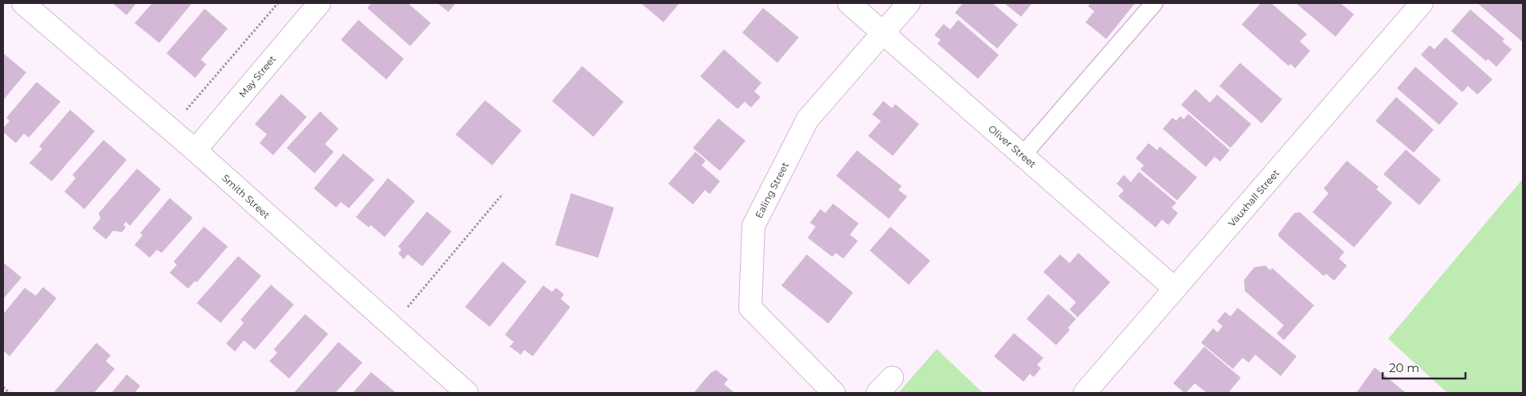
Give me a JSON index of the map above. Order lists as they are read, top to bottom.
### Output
{
  "streets": {
    "street": [
      "May Street",
      "Oliver Street",
      "Ealing Street",
      "Smith Street",
      "Vauxhall Street"
    ]
  },
  "crossings": [
    ["May Street", "Smith Street"],
    ["Oliver Street", "Ealing Street"],
    ["Oliver Street", "Vauxhall Street"]
  ],
  "scale_bar": "20 m"
}
